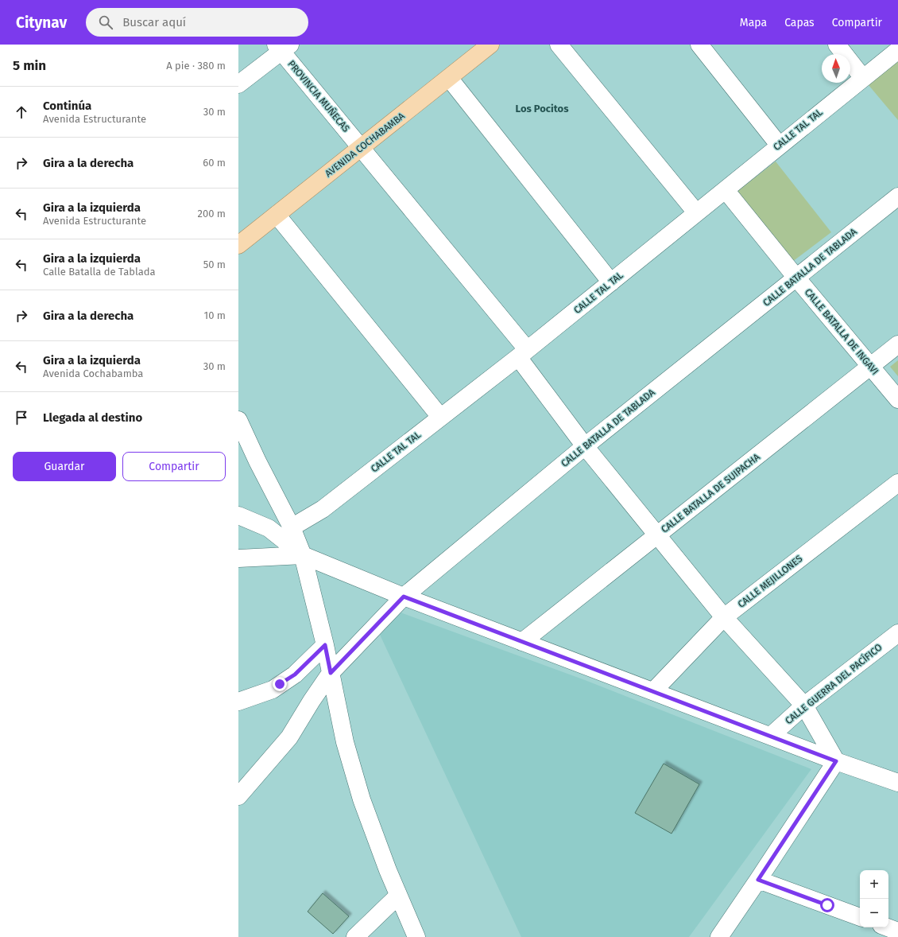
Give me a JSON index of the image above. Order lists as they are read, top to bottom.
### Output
{
  "streets": {
    "main road": ["AVENIDA COCHABAMBA"],
    "street": [
      "PROVINCIA MUÑECAS",
      "CALLE TAL TAL",
      "CALLE BATALLA DE TABLADA",
      "CALLE BATALLA DE INGAVI",
      "CALLE BATALLA DE SUIPACHA",
      "CALLE MEJILLONES",
      "CALLE GUERRA DEL PACÍFICO"
    ]
  },
  "crossings": [
    ["PROVINCIA MUÑECAS", "CALLE TAL TAL"],
    ["PROVINCIA MUÑECAS", "AVENIDA COCHABAMBA"],
    ["PROVINCIA MUÑECAS", "CALLE BATALLA DE TABLADA"],
    ["PROVINCIA MUÑECAS", "CALLE BATALLA DE SUIPACHA"],
    ["PROVINCIA MUÑECAS", "CALLE MEJILLONES"],
    ["PROVINCIA MUÑECAS", "CALLE GUERRA DEL PACÍFICO"],
    ["CALLE TAL TAL", "CALLE BATALLA DE INGAVI"],
    ["CALLE BATALLA DE TABLADA", "CALLE BATALLA DE INGAVI"],
    ["CALLE BATALLA DE INGAVI", "CALLE BATALLA DE SUIPACHA"]
  ],
  "districts": ["Los Pocitos"],
  "north": "top",
  "page": {
    "header": "Citynav",
    "search": "Buscar aquí",
    "nav": ["Mapa", "Capas", "Compartir"],
    "heading": ["5 min", "A pie · 380 m"],
    "list": [
      ["Continúa", "Avenida Estructurante", "30 m"],
      ["Gira a la derecha", "60 m"],
      ["Gira a la izquierda", "Avenida Estructurante", "200 m"],
      ["Gira a la izquierda", "Calle Batalla de Tablada", "50 m"],
      ["Gira a la derecha", "10 m"],
      ["Gira a la izquierda", "Avenida Cochabamba", "30 m"],
      "Llegada al destino"
    ],
    "buttons": ["Guardar", "Compartir"],
    "map_buttons": ["+", "−"]
  }
}
